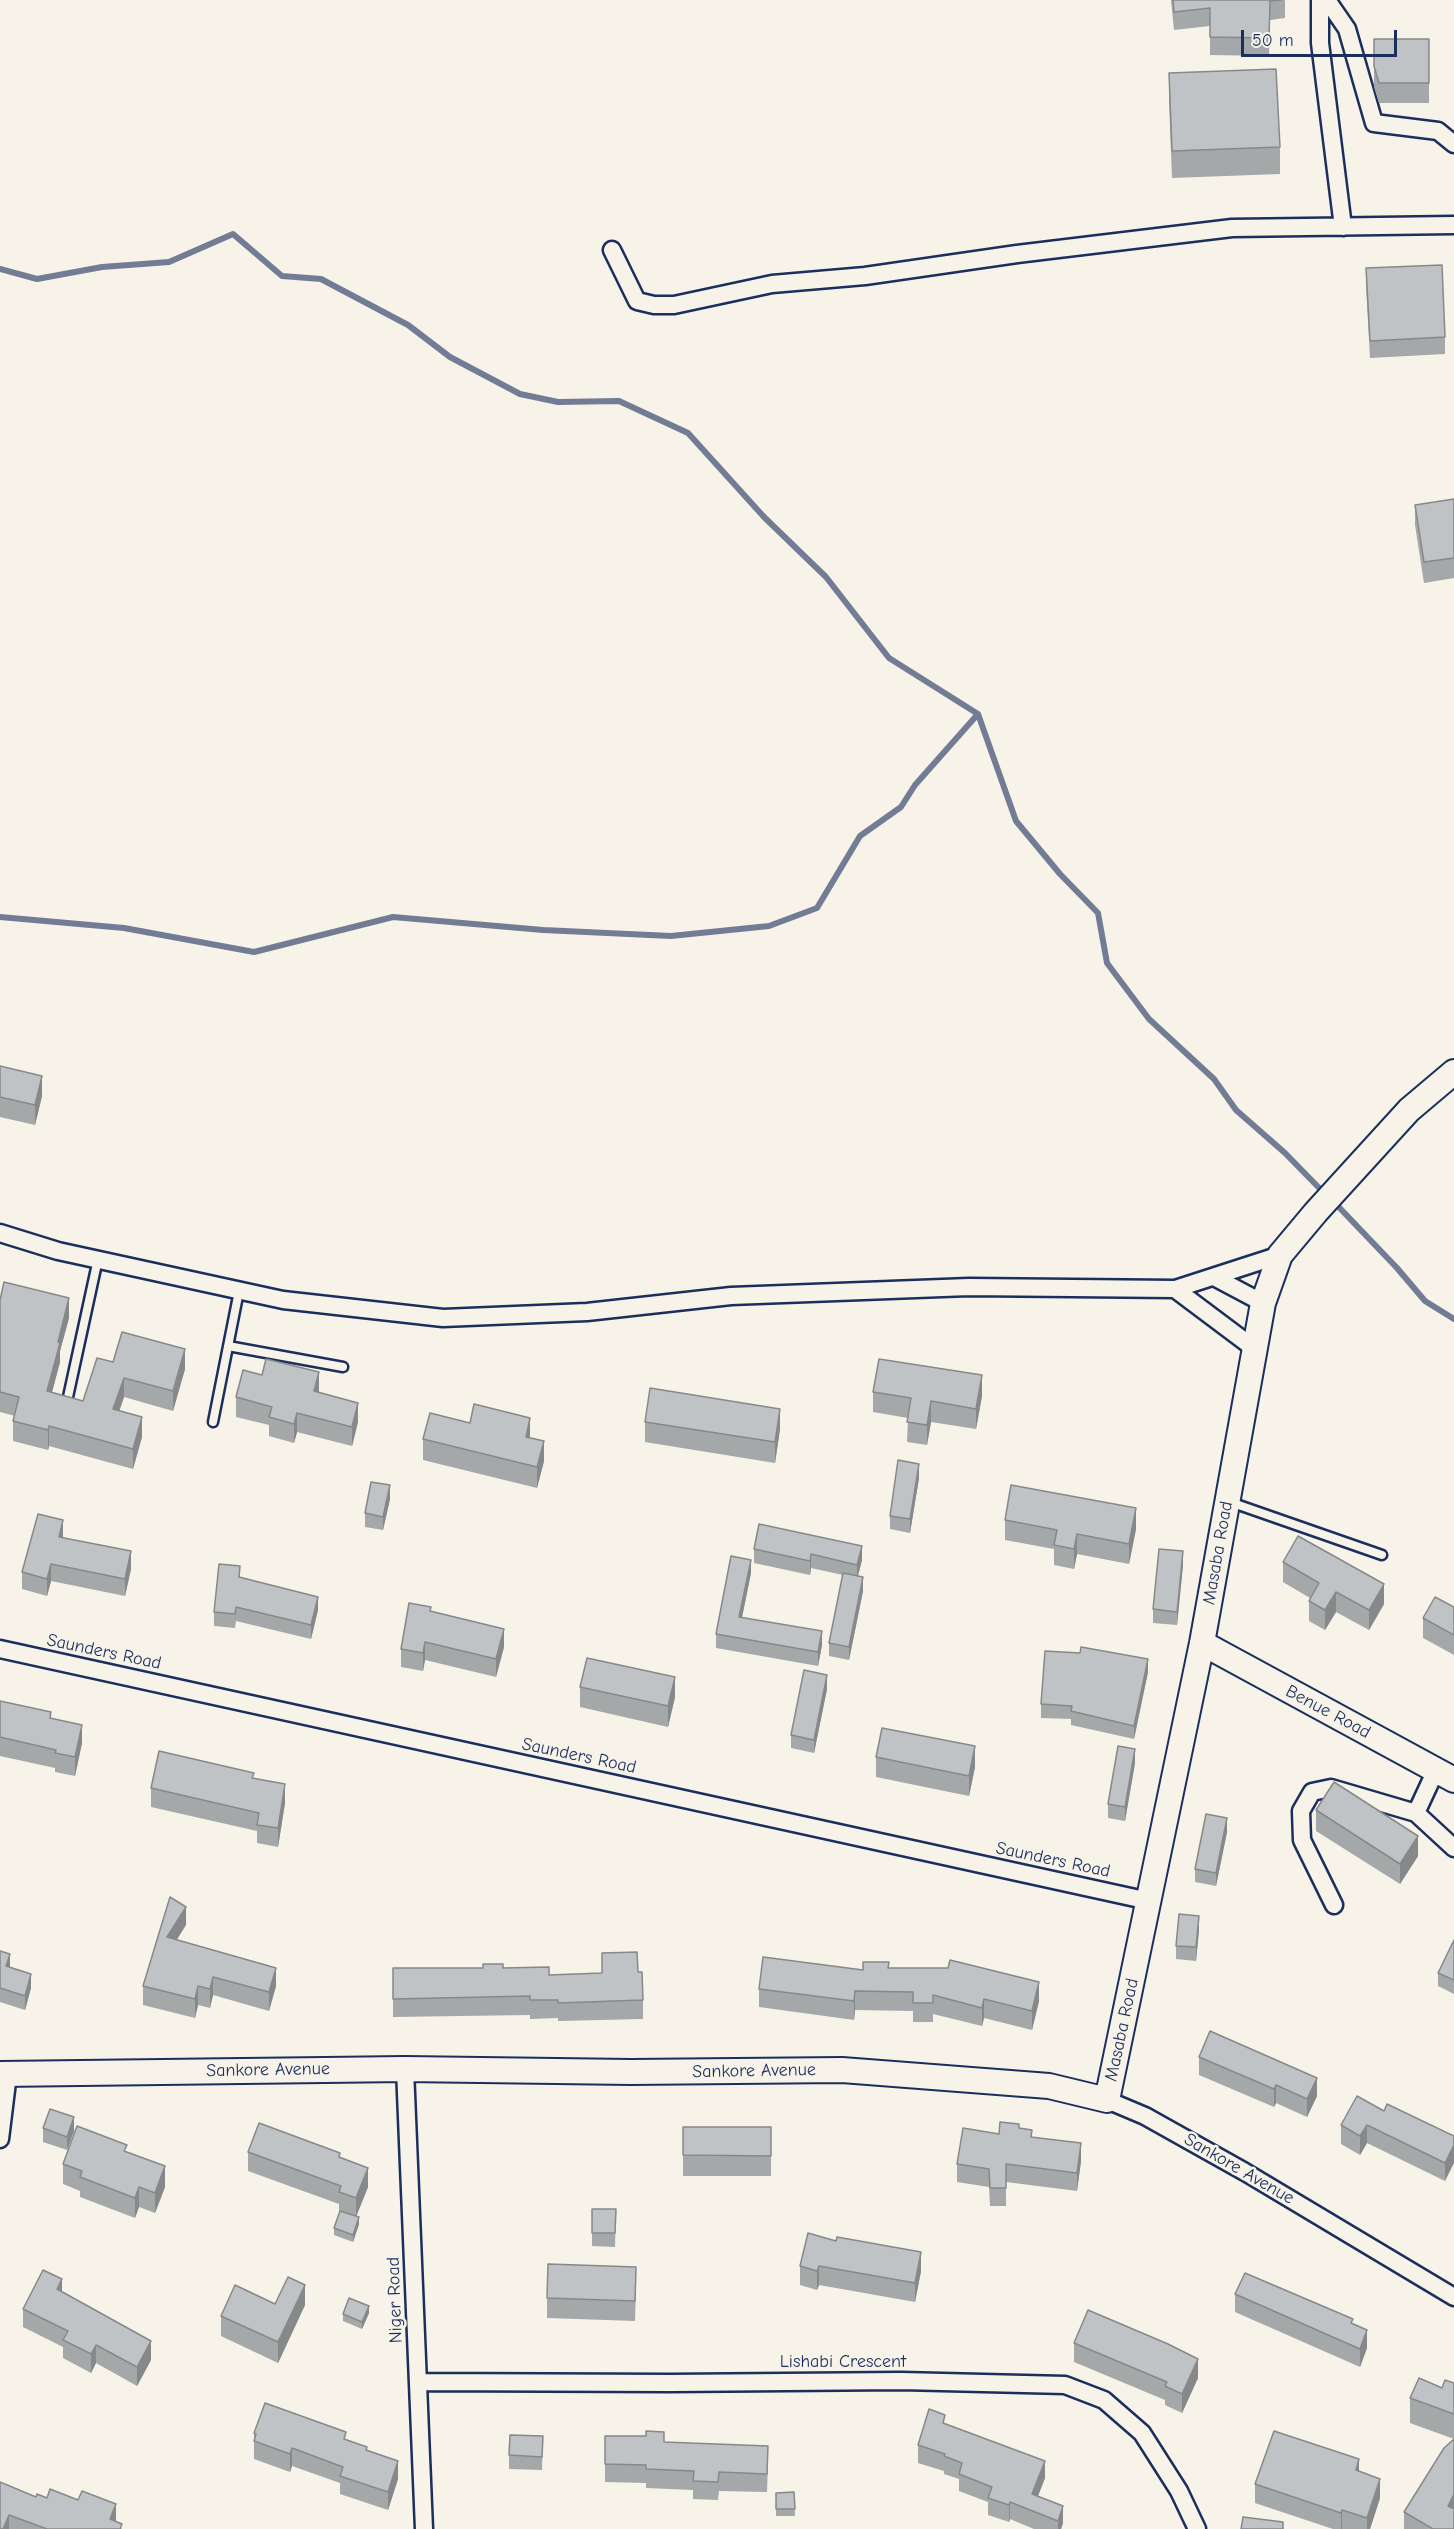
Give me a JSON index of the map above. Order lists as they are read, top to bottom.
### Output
{
  "streets": {
    "street": [
      "Masaba Road",
      "Saunders Road",
      "Benue Road",
      "Sankore Avenue",
      "Niger Road",
      "Lishabi Crescent"
    ]
  },
  "crossings": [
    ["Masaba Road", "Saunders Road"],
    ["Masaba Road", "Benue Road"],
    ["Masaba Road", "Sankore Avenue"],
    ["Sankore Avenue", "Niger Road"],
    ["Niger Road", "Lishabi Crescent"]
  ],
  "scale_bar": "50 m"
}
